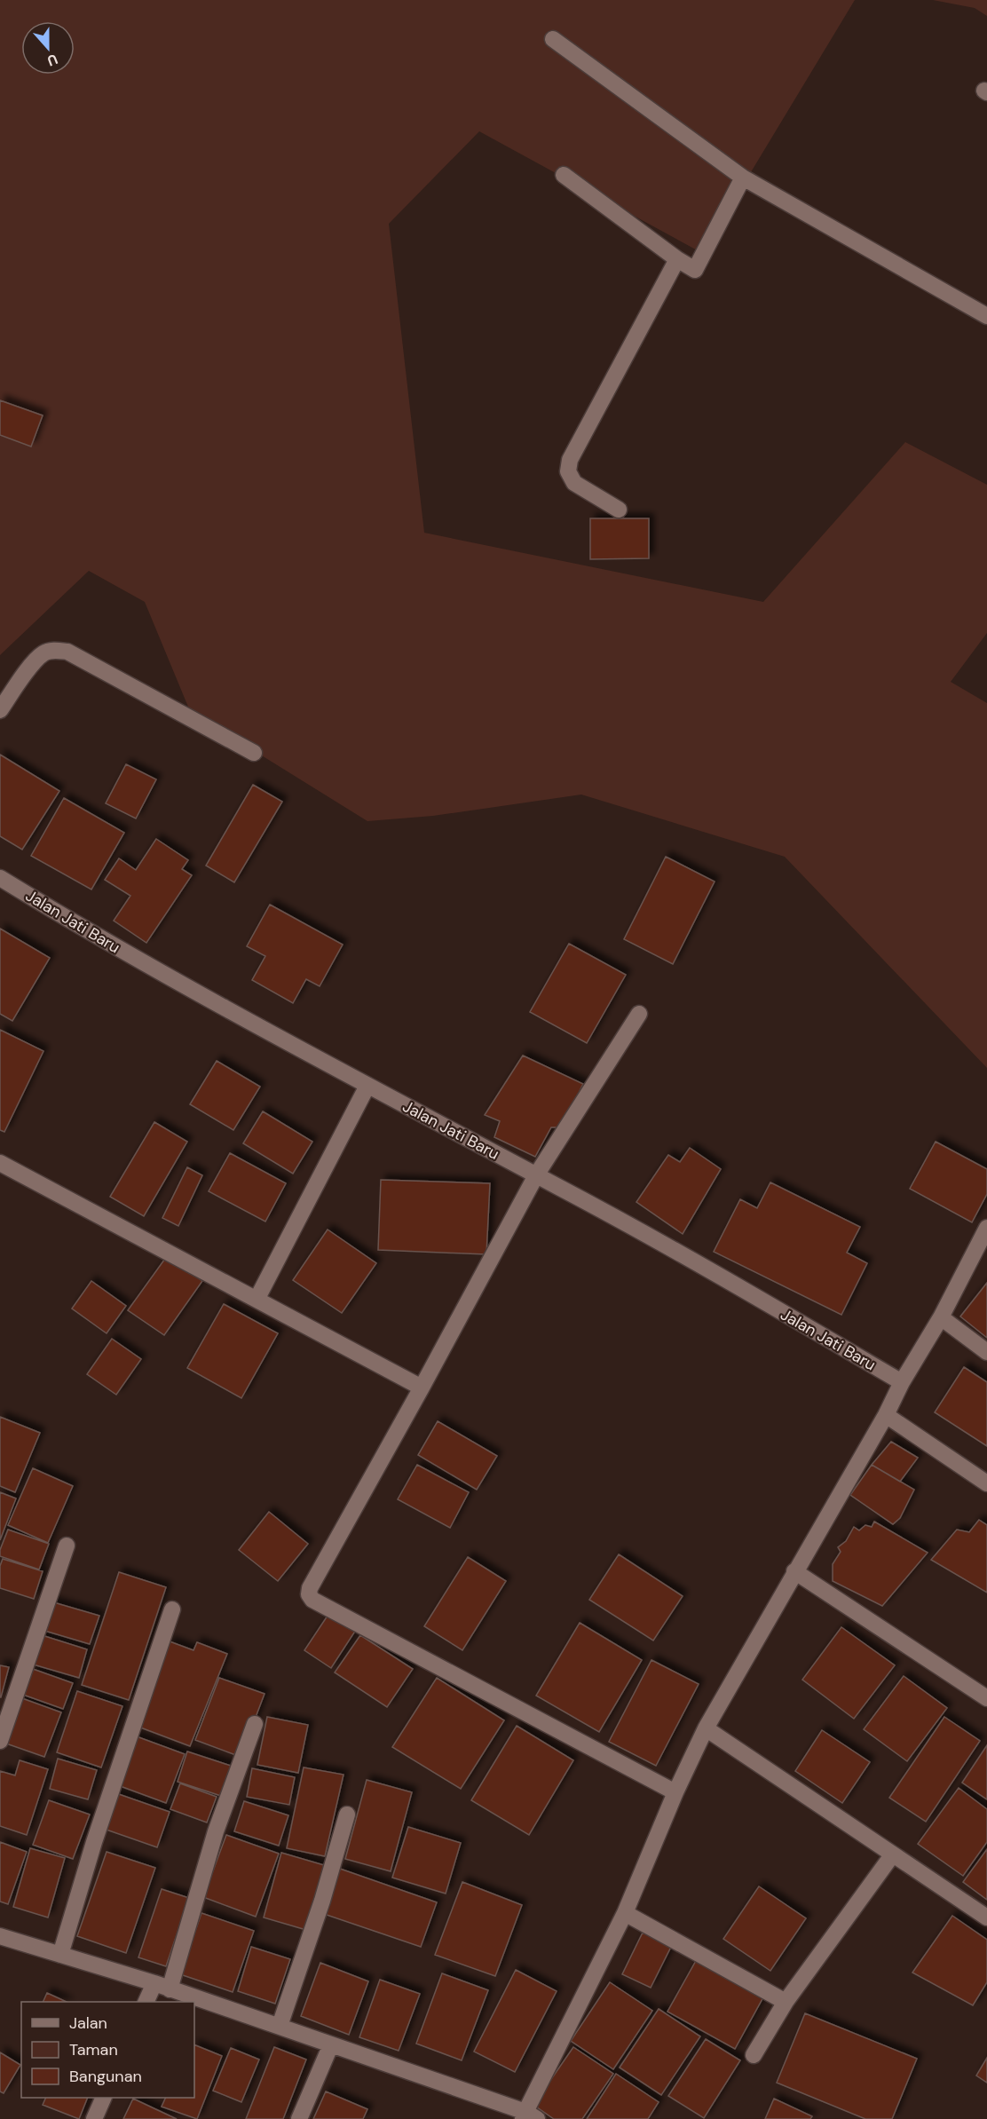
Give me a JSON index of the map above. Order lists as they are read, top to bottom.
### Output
{
  "streets": {
    "street": ["Jalan Jati Baru"]
  },
  "legend": ["Jalan", "Taman", "Bangunan"],
  "north": "bottom"
}
